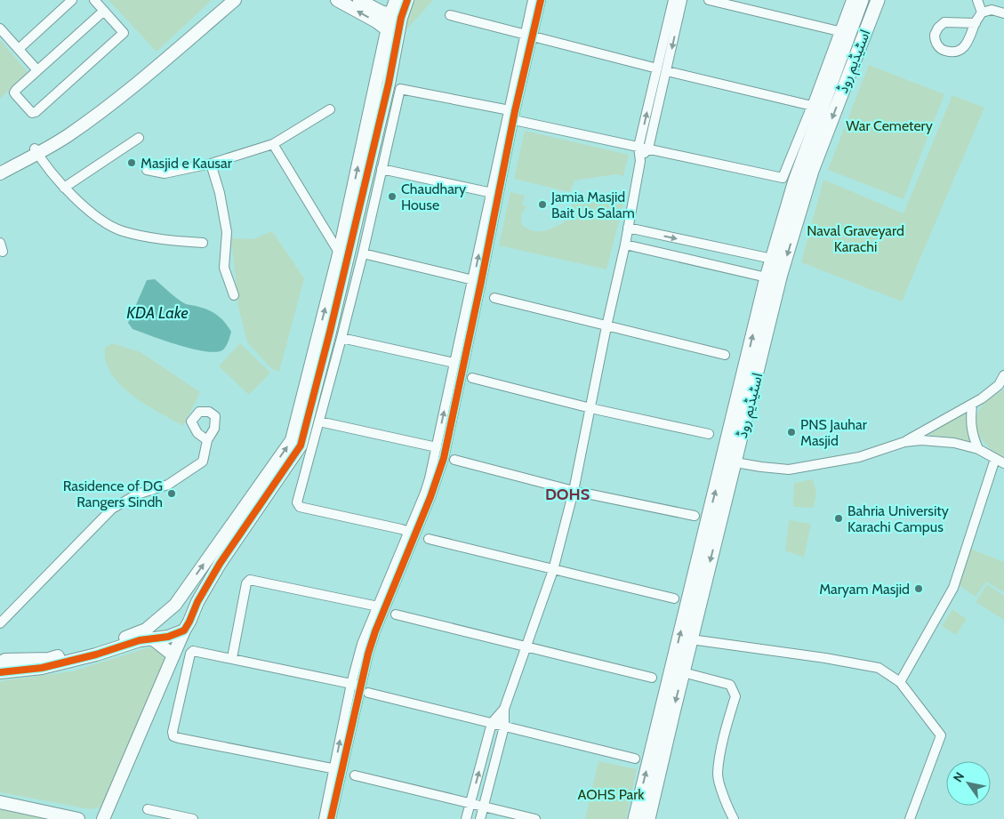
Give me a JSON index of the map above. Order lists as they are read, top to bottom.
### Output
{
  "streets": {
    "main road": ["اسٹیڈیم روڈ"]
  },
  "districts": ["DOHS"],
  "water": ["KDA Lake"],
  "parks": ["War Cemetery", "Naval Graveyard Karachi", "AOHS Park"],
  "places": [
    "Masjid e Kausar",
    "Chaudhary House",
    "Jamia Masjid Bait Us Salam",
    "PNS Jauhar Masjid",
    "Rasidence of DG Rangers Sindh",
    "Bahria University Karachi Campus",
    "Maryam Masjid"
  ],
  "north": "top left"
}
